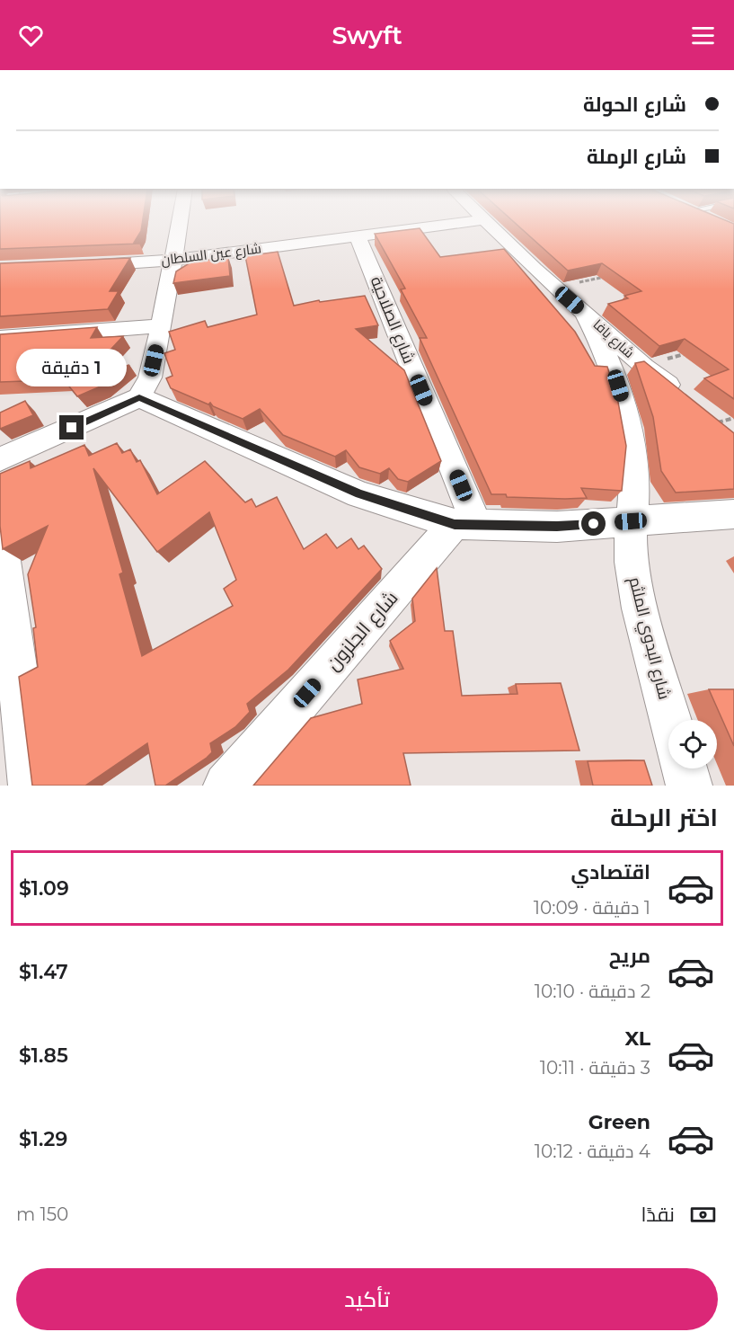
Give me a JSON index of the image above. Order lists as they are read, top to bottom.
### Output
{
  "streets": {
    "street": [
      "شارع عين السلطان",
      "شارع الصلاحية",
      "شارع يافا",
      "شارع الجلزون",
      "شارع البدوي الملثم"
    ]
  },
  "crossings": [
    ["شارع عين السلطان", "شارع الصلاحية"],
    ["شارع الصلاحية", "شارع الجلزون"],
    ["شارع يافا", "شارع البدوي الملثم"]
  ],
  "page": {
    "header": "Swyft",
    "banner": ["شارع الحولة", "شارع الرملة"],
    "bubble": "1 دقيقة",
    "heading": "اختر الرحلة",
    "list": [
      {
        "name": "اقتصادي",
        "note": "1 دقيقة · 10:09",
        "value": "$1.09"
      },
      {
        "name": "مريح",
        "note": "2 دقيقة · 10:10",
        "value": "$1.47"
      },
      {
        "name": "XL",
        "note": "3 دقيقة · 10:11",
        "value": "$1.85"
      },
      {
        "name": "Green",
        "note": "4 دقيقة · 10:12",
        "value": "$1.29"
      }
    ],
    "pay": ["نقدًا", "150 m"],
    "buttons": "تأكيد"
  }
}
